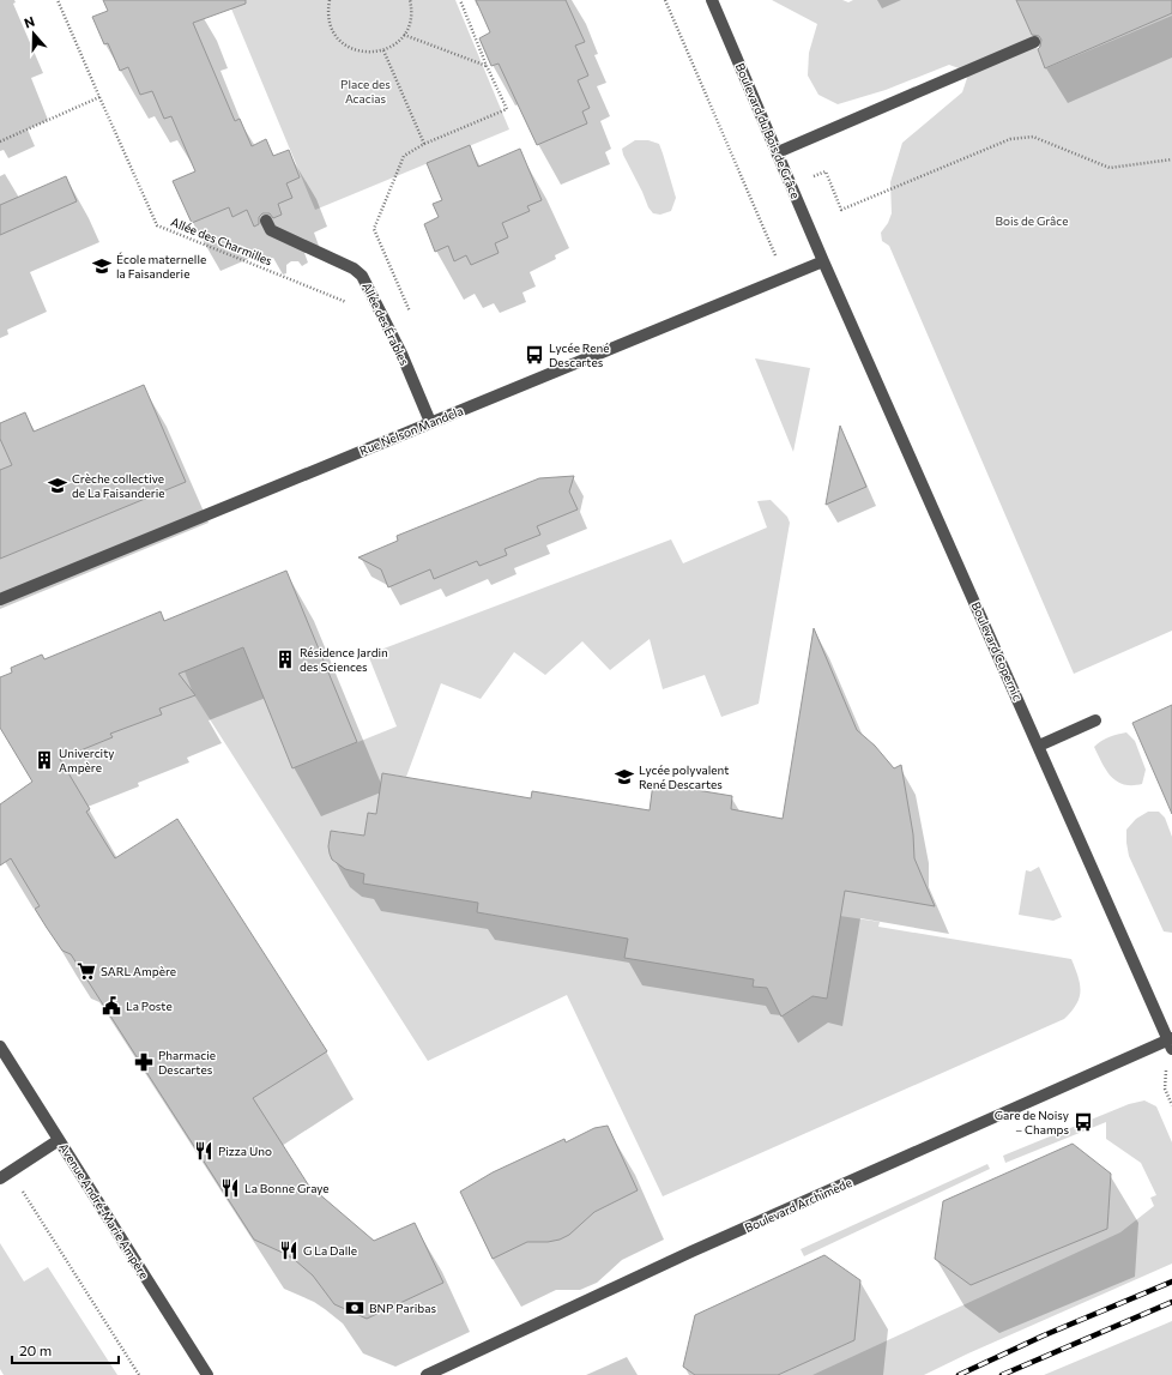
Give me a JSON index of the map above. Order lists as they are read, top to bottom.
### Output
{
  "streets": {
    "street": [
      "Boulevard du Bois de Grâce",
      "Allée des Érables",
      "Rue Nelson Mandela",
      "Boulevard Copernic",
      "Boulevard Archimède",
      "Avenue André-Marie Ampère"
    ],
    "path": ["Allée des Charmilles"]
  },
  "crossings": [
    ["Boulevard du Bois de Grâce", "Rue Nelson Mandela"],
    ["Boulevard du Bois de Grâce", "Boulevard Copernic"],
    ["Allée des Charmilles", "Allée des Érables"],
    ["Allée des Érables", "Rue Nelson Mandela"],
    ["Rue Nelson Mandela", "Boulevard Copernic"],
    ["Boulevard Copernic", "Boulevard Archimède"]
  ],
  "parks": ["Place des Acacias", "Bois de Grâce"],
  "places": {
    "school or university": ["École maternelle la Faisanderie", "Crèche collective de La Faisanderie", "Lycée polyvalent René Descartes"],
    "bus stop": ["Lycée René Descartes", "Gare de Noisy – Champs"],
    "building": ["Résidence Jardin des Sciences", "Univercity Ampère"],
    "supermarket": ["SARL Ampère"],
    "public building": ["La Poste"],
    "pharmacy": ["Pharmacie Descartes"],
    "restaurant": ["Pizza Uno", "La Bonne Graye", "G La Dalle"],
    "bank": ["BNP Paribas"]
  },
  "scale_bar": "20 m",
  "north": "top"
}
